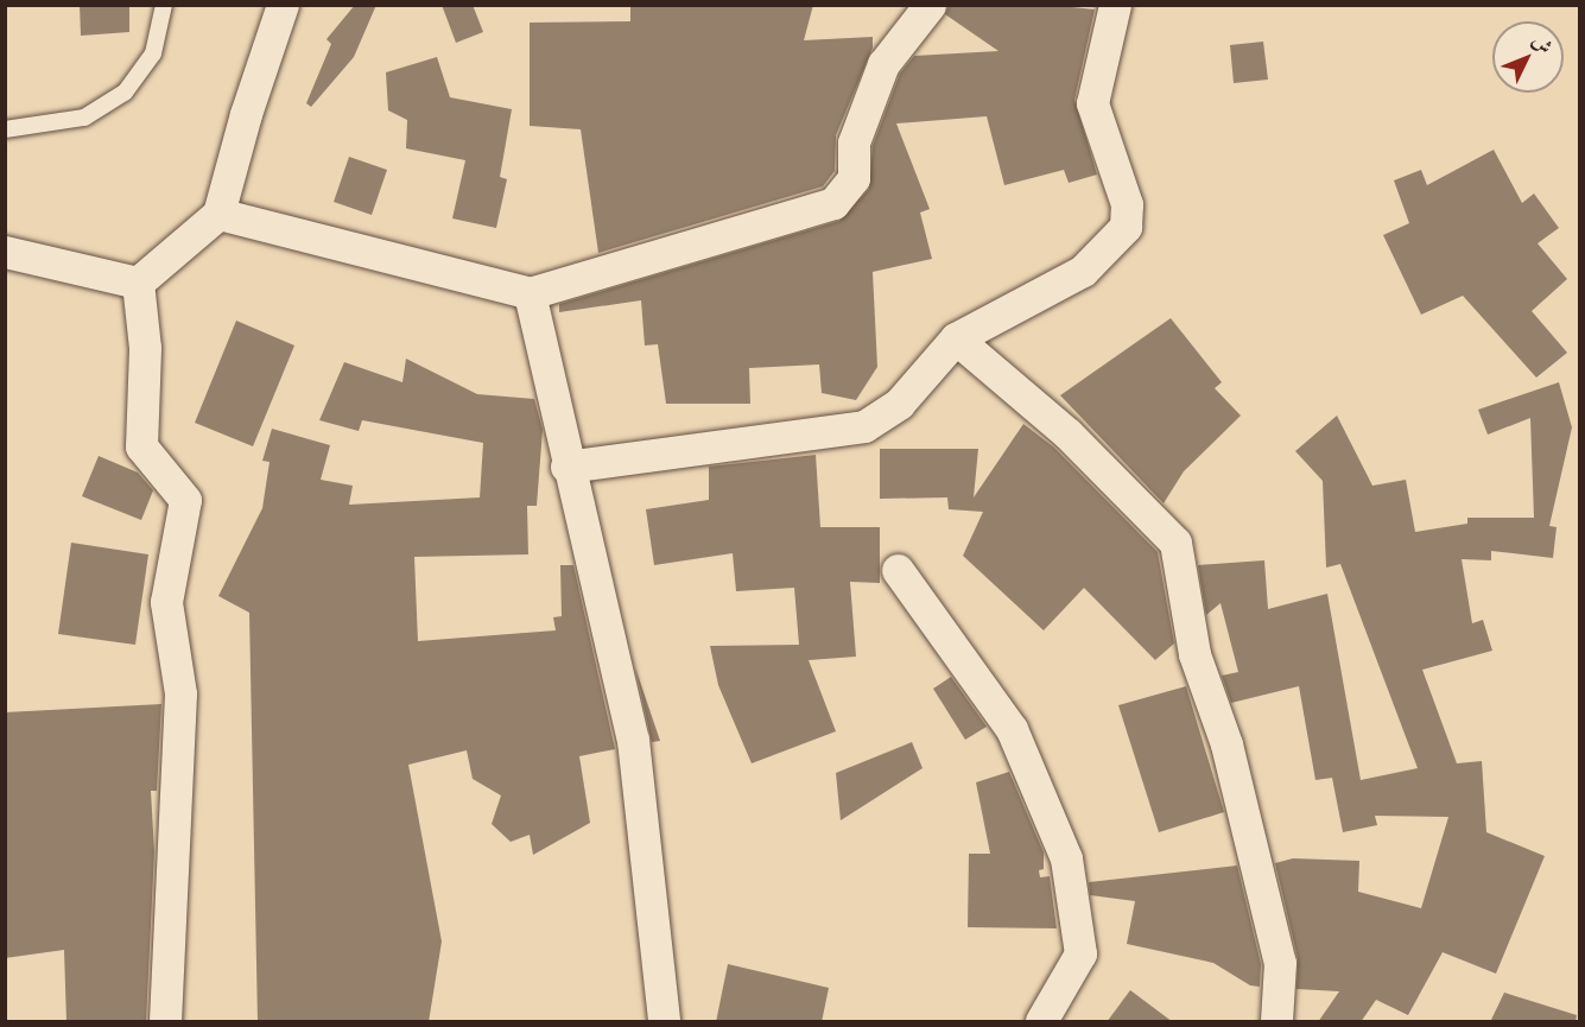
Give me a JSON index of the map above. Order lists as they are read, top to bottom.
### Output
{
  "north": "top right"
}
